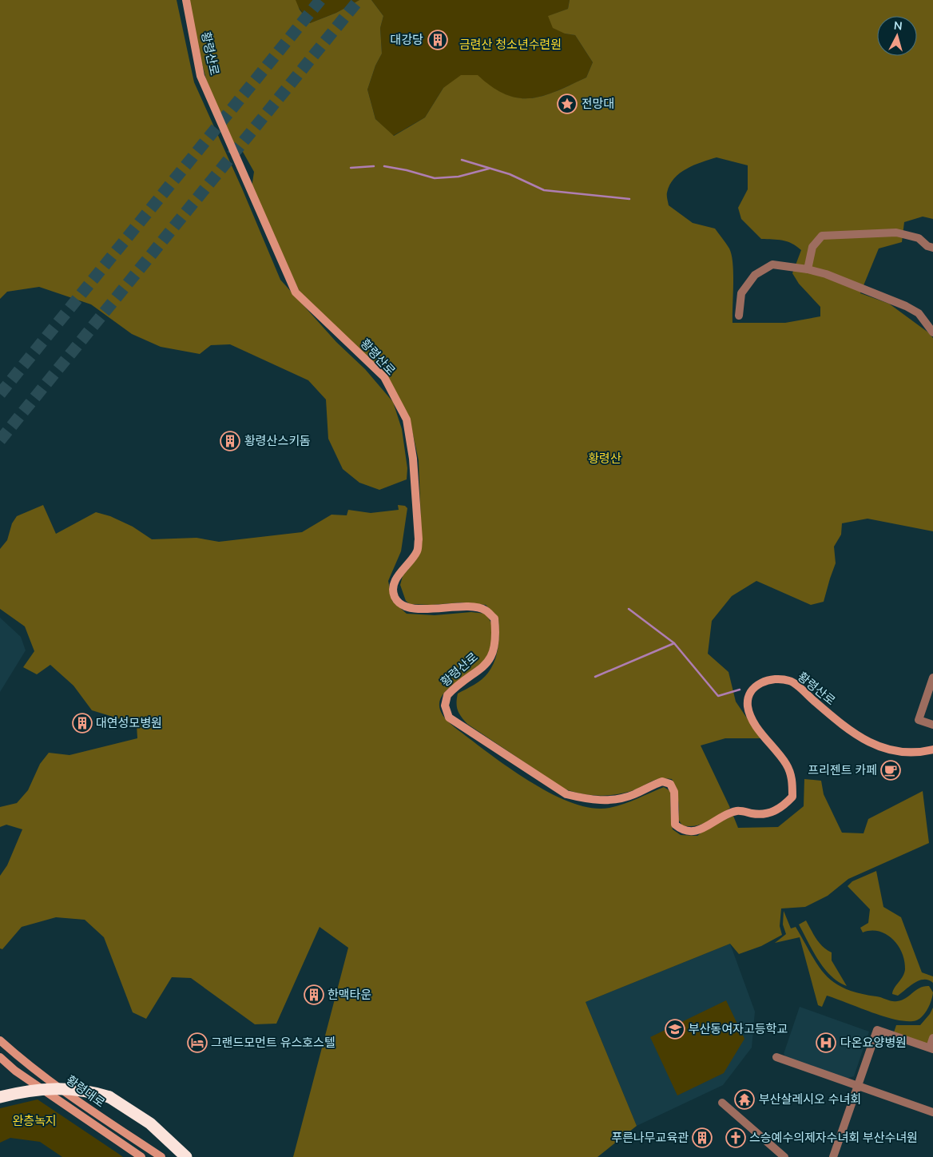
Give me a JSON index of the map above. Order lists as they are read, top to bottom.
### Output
{
  "streets": {
    "street": ["황령산로", "황령대로"]
  },
  "parks": ["금련산 청소년수련원", "황령산", "완층녹지"],
  "places": {
    "building": [
      "대강당",
      "황령산스키돔",
      "대연성모병원",
      "한맥타운",
      "푸른나무교육관"
    ],
    "place": ["전망대"],
    "cafe": ["프리젠트 카페"],
    "school or university": ["부산동여자고등학교"],
    "hotel": ["그랜드모먼트 유스호스텔"],
    "hospital": ["다온요양병원"],
    "temple": ["부산살레시오 수녀회"],
    "church": ["스승예수의제자수녀회 부산수녀원"]
  },
  "north": "top"
}
